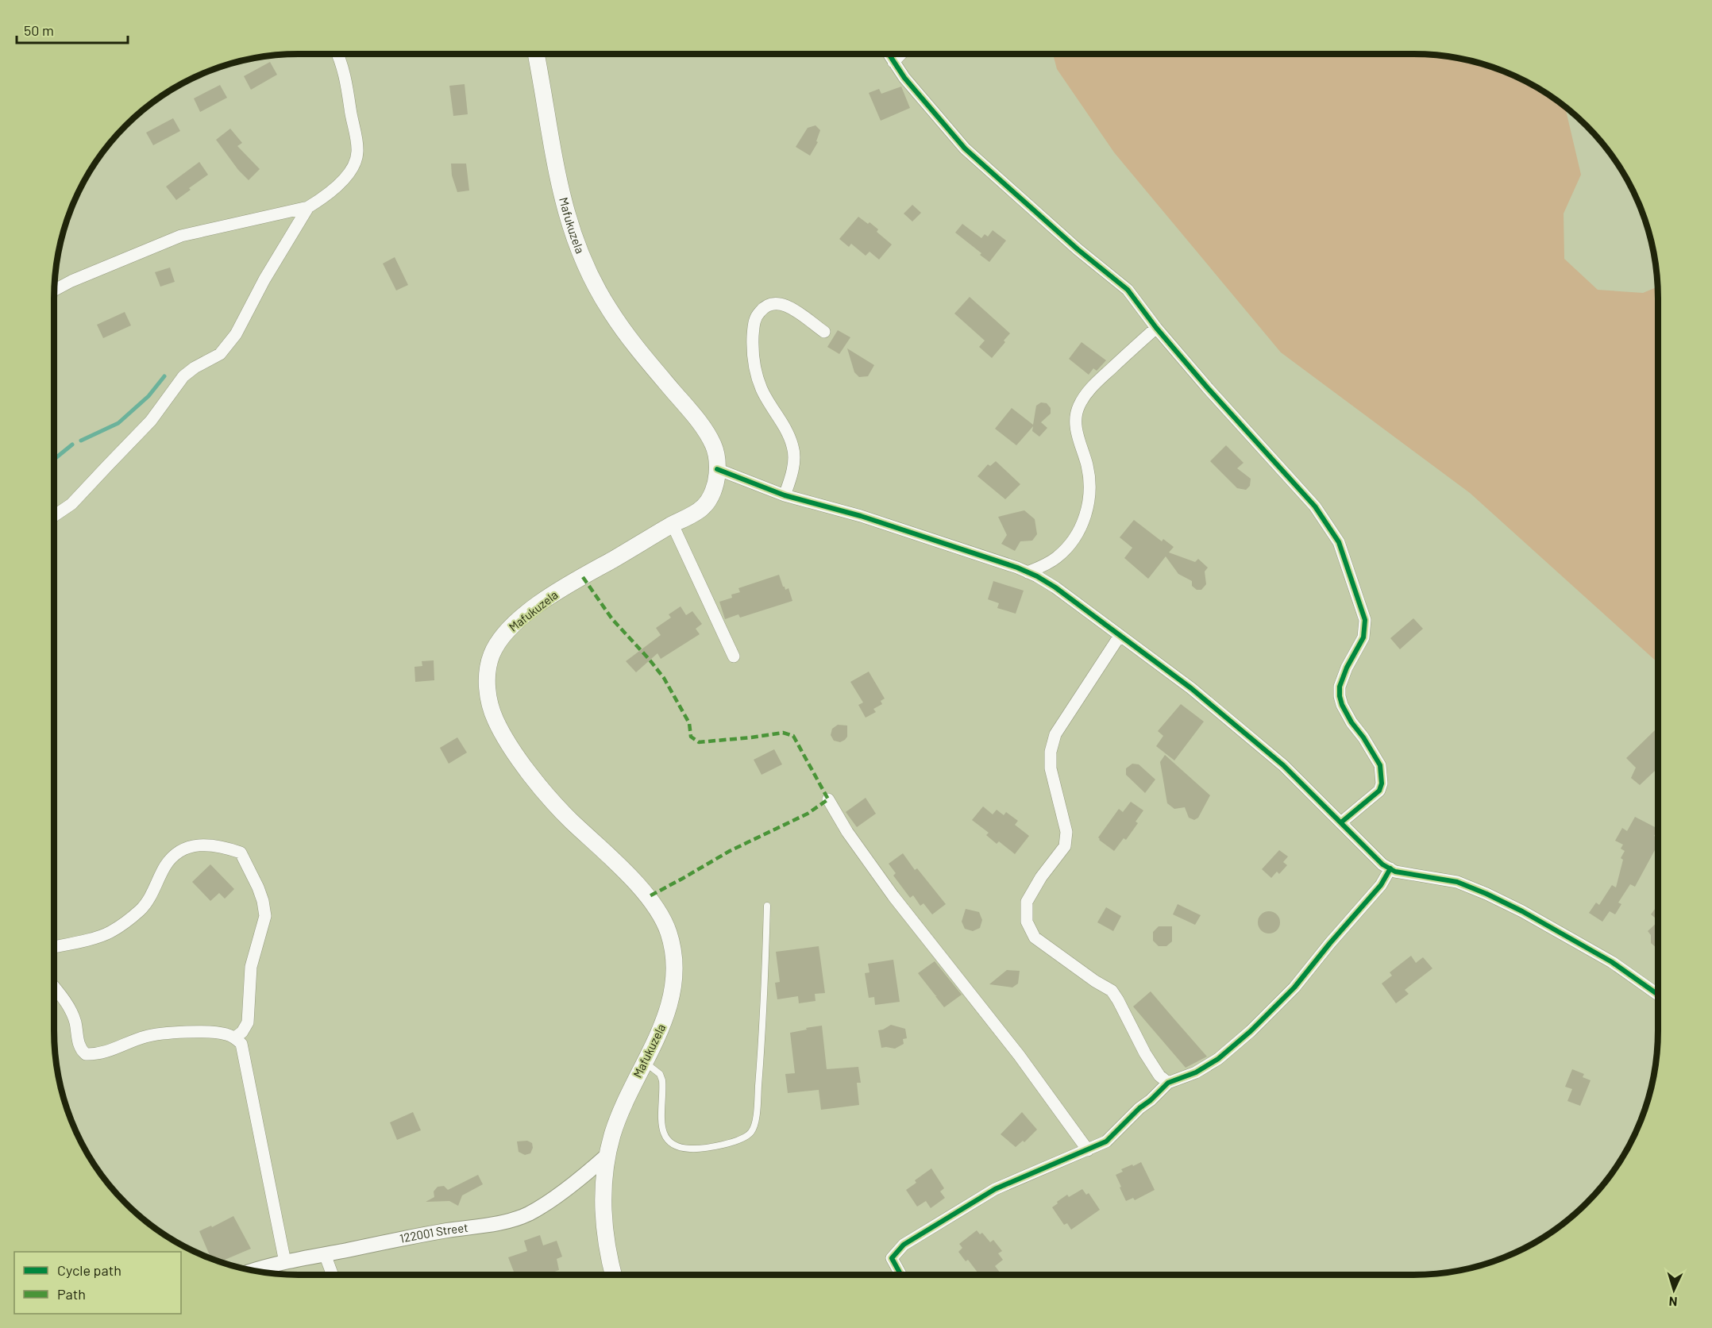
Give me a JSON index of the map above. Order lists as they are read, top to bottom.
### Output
{
  "streets": {
    "main road": ["Mafukuzela"],
    "street": ["122001 Street"]
  },
  "crossings": [
    ["Mafukuzela", "122001 Street"]
  ],
  "legend": ["Cycle path", "Path"],
  "scale_bar": "50 m",
  "north": "bottom"
}
